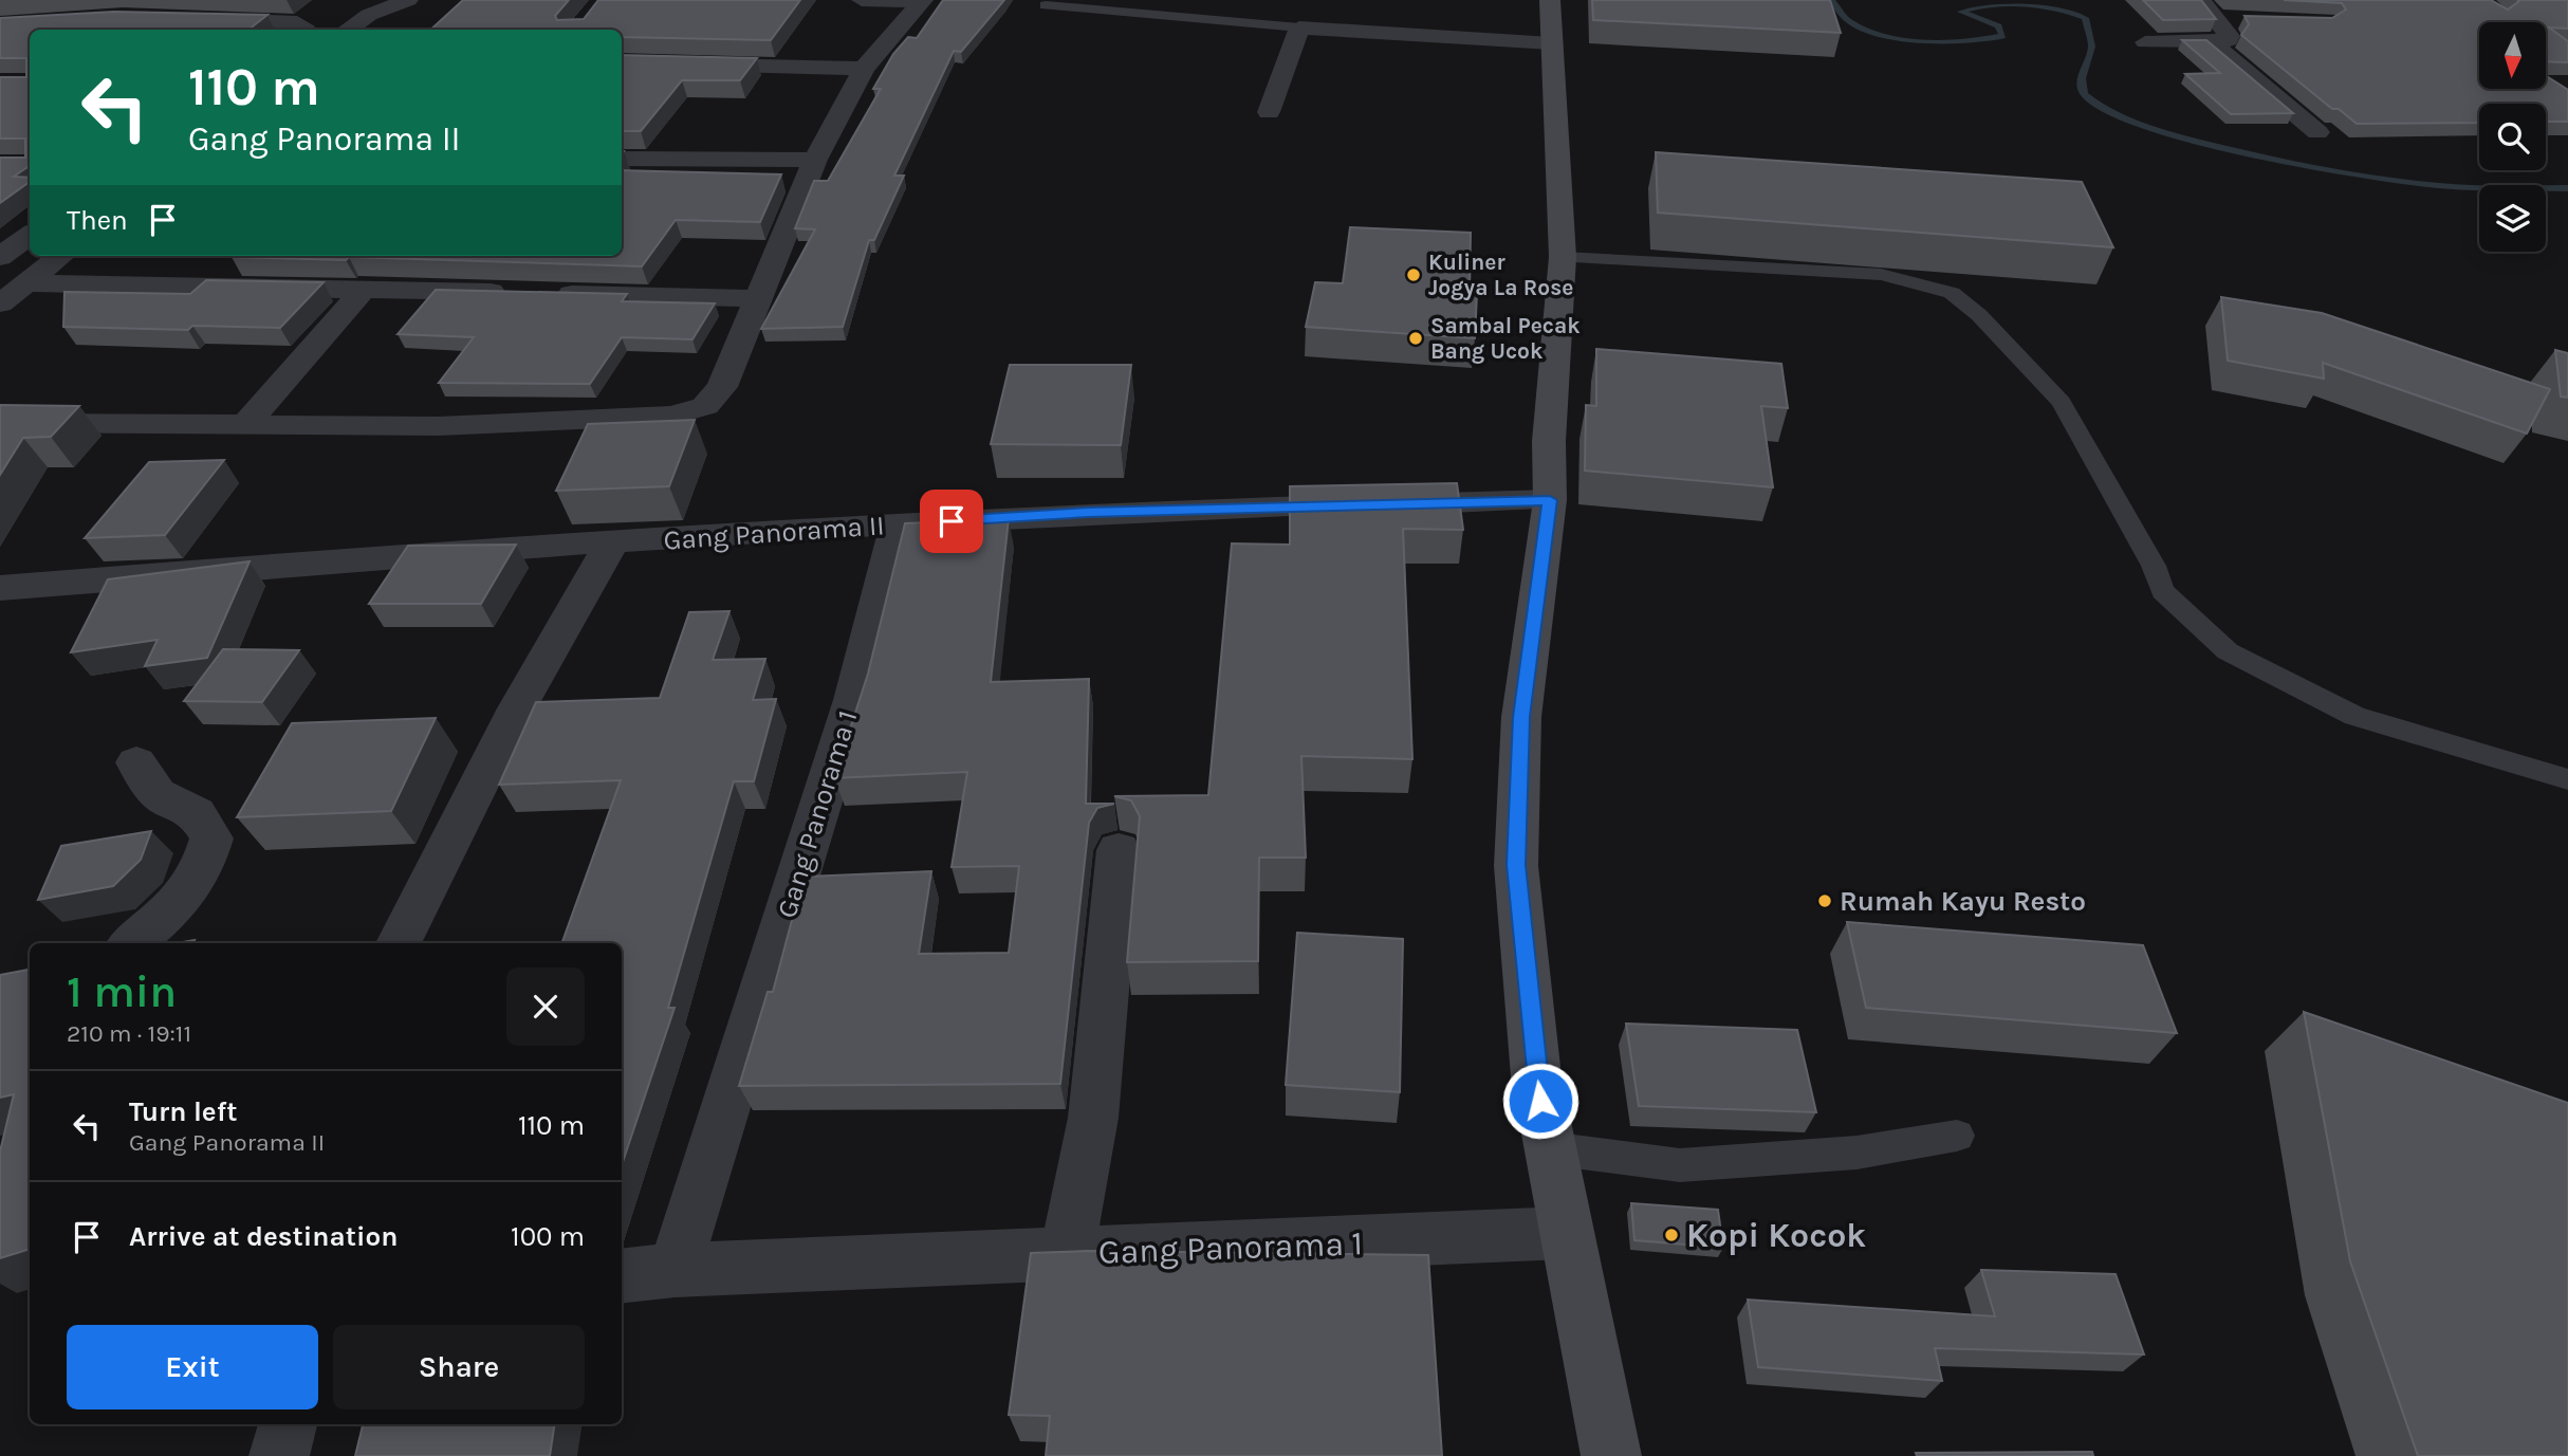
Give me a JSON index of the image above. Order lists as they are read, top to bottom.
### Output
{
  "streets": {
    "street": ["Gang Panorama II", "Gang Panorama 1"]
  },
  "crossings": [
    ["Gang Panorama II", "Gang Panorama 1"]
  ],
  "places": [
    "Kuliner Jogya La Rose",
    "Sambal Pecak Bang Ucok",
    "Rumah Kayu Resto",
    "Kopi Kocok"
  ],
  "north": "bottom",
  "page": {
    "turn": ["110 m", "Gang Panorama II"],
    "then": "Then",
    "heading": ["1 min", "210 m · 19:11"],
    "list": [
      {
        "name": "Turn left",
        "note": "Gang Panorama II",
        "value": "110 m"
      },
      {
        "name": "Arrive at destination",
        "value": "100 m"
      }
    ],
    "buttons": ["Exit", "Share"]
  }
}
